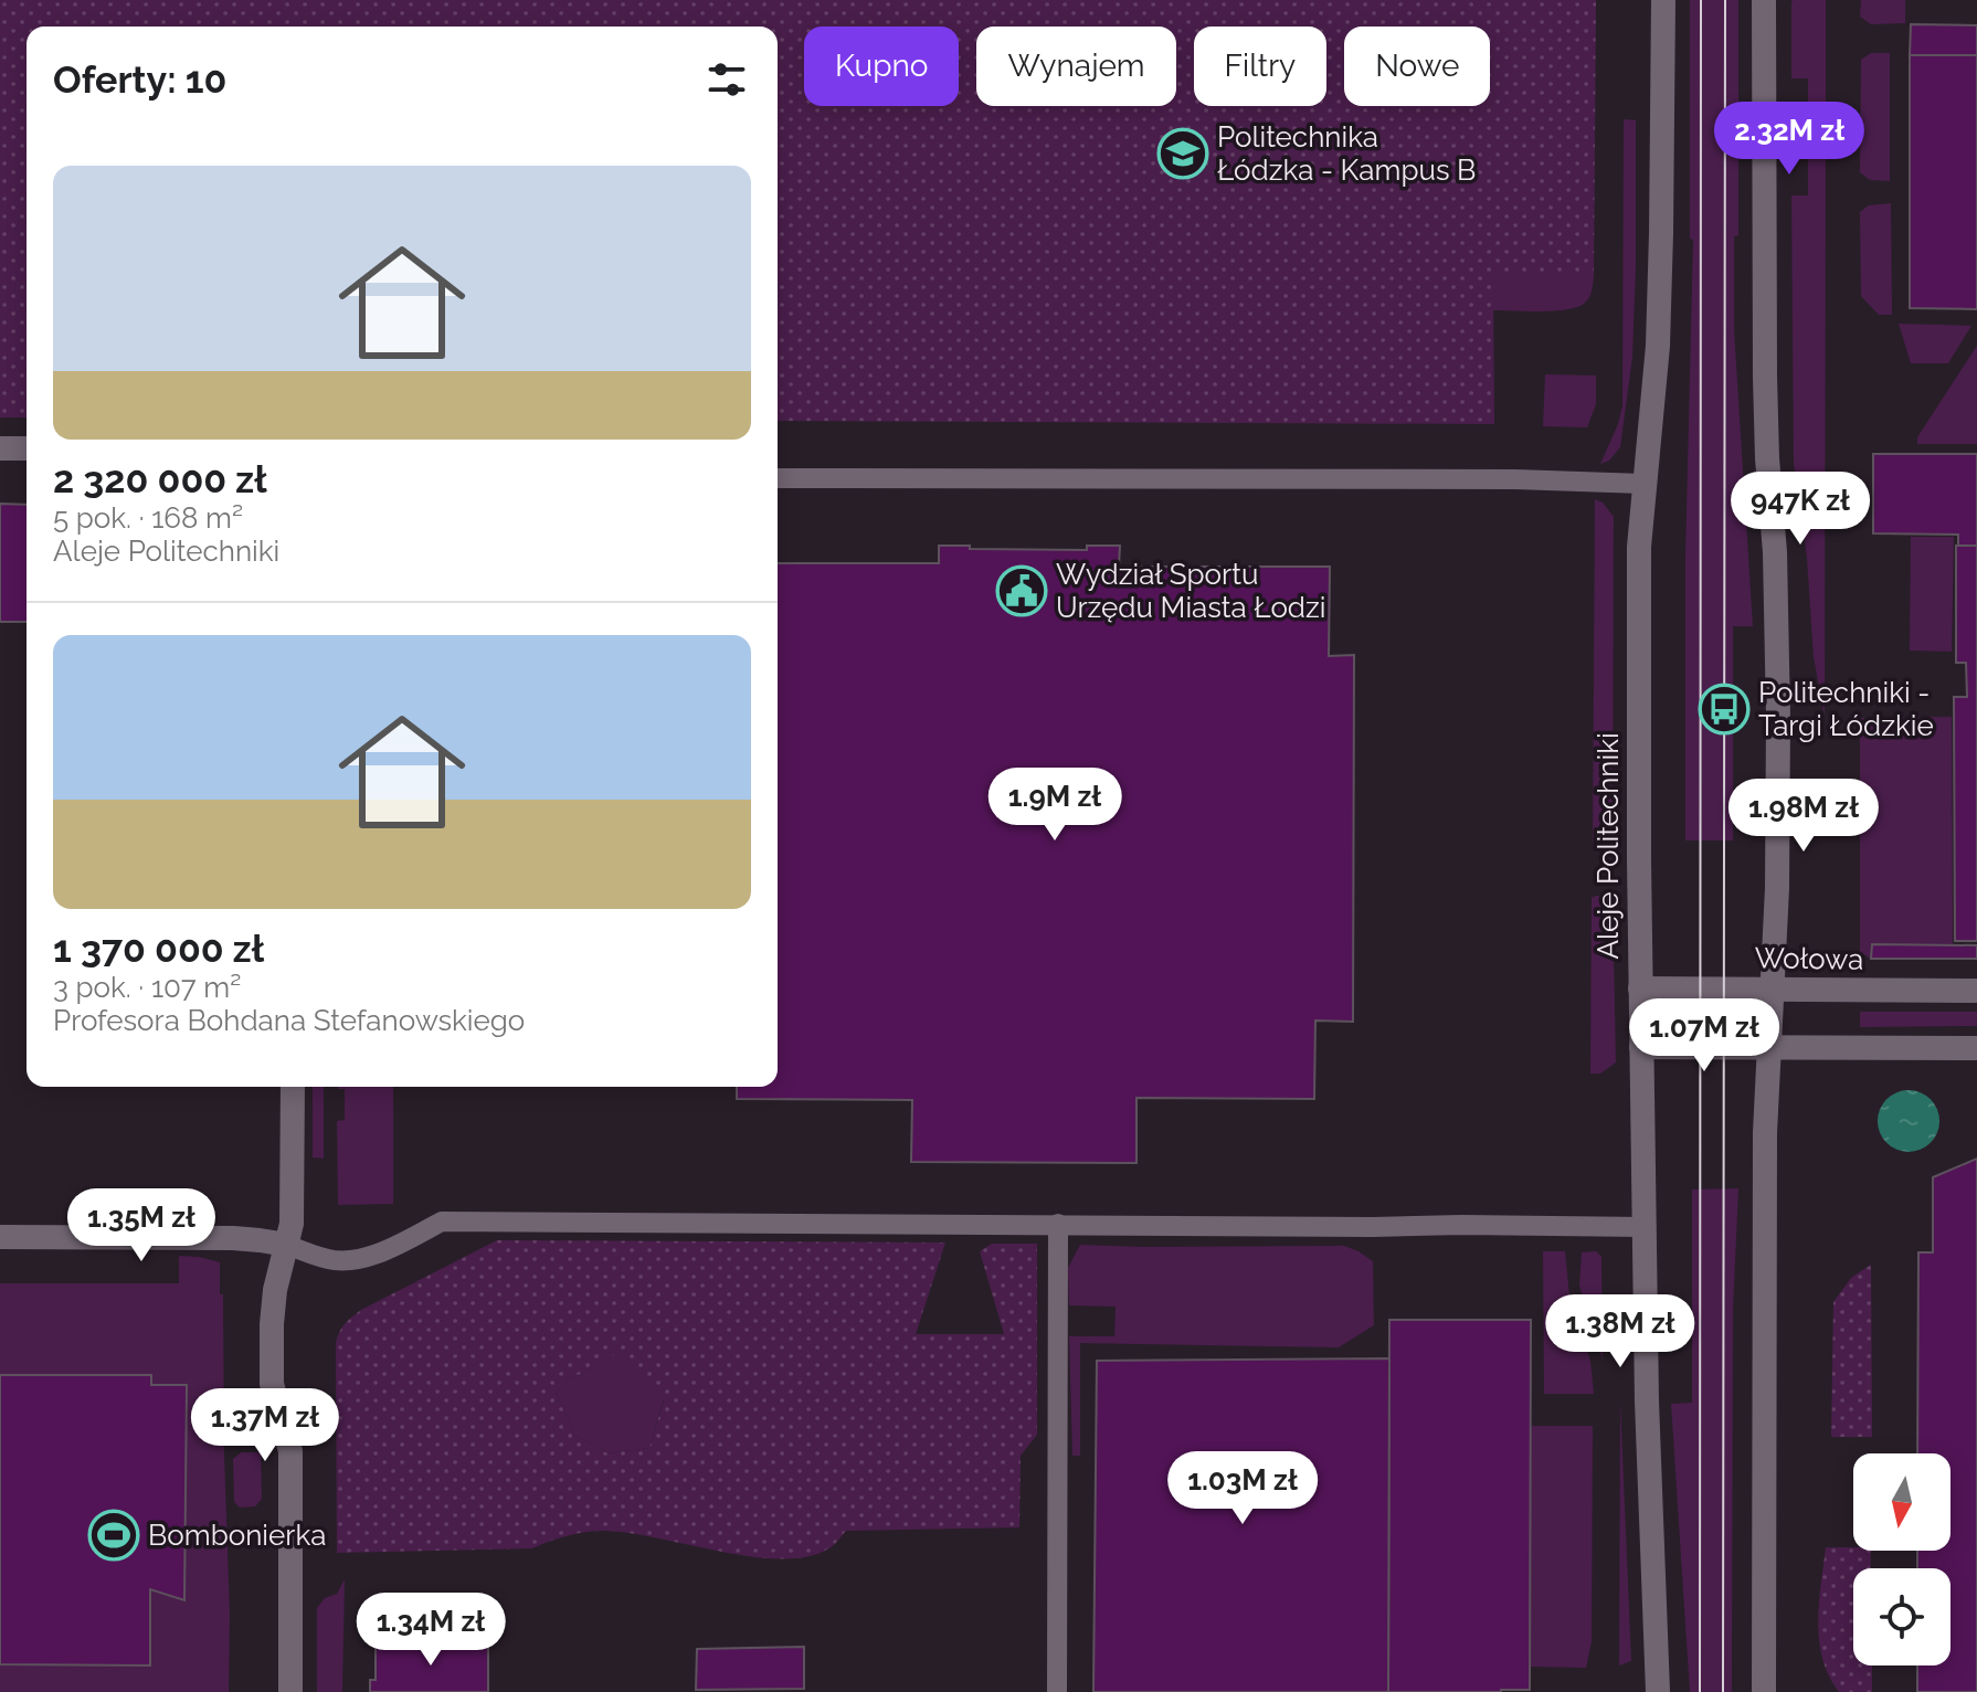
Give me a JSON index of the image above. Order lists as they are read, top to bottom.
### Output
{
  "streets": {
    "main road": ["Aleje Politechniki", "Wołowa"]
  },
  "crossings": [
    ["Aleje Politechniki", "Wołowa"]
  ],
  "places": {
    "school or university": ["Politechnika Łódzka - Kampus B"],
    "public building": ["Wydział Sportu Urzędu Miasta Łodzi"],
    "bus stop": ["Politechniki - Targi Łódzkie"],
    "sports": ["Bombonierka"]
  },
  "north": "bottom",
  "page": {
    "chip": [
      "Kupno",
      "Wynajem",
      "Filtry",
      "Nowe"
    ],
    "heading": "Oferty: 10",
    "price": [
      "2.32M zł",
      "947K zł",
      "1.9M zł",
      "1.98M zł",
      "1.07M zł",
      "1.35M zł",
      "1.38M zł",
      "1.37M zł",
      "1.03M zł",
      "1.34M zł"
    ],
    "list": [
      {
        "name": "2 320 000 zł",
        "note": "5 pok. · 168 m² · Aleje Politechniki"
      },
      {
        "name": "1 370 000 zł",
        "note": "3 pok. · 107 m² · Profesora Bohdana Stefanowskiego"
      }
    ]
  }
}
